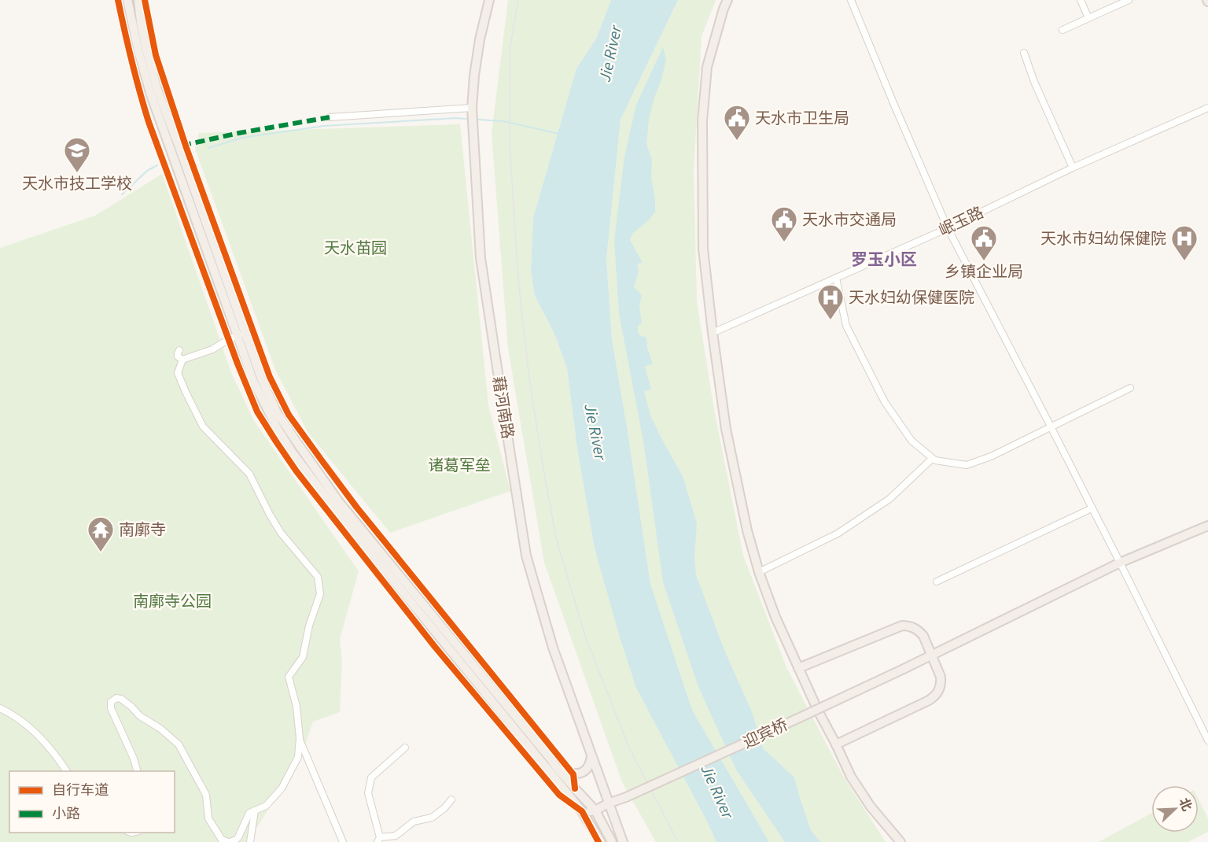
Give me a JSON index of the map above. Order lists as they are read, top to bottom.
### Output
{
  "streets": {
    "main road": ["藉河南路", "迎宾桥"],
    "street": ["岷玉路"]
  },
  "crossings": [
    ["藉河南路", "迎宾桥"]
  ],
  "districts": ["罗玉小区"],
  "water": ["Jie River"],
  "parks": ["天水苗园", "诸葛军垒", "南廓寺公园"],
  "places": {
    "public building": ["天水市卫生局", "天水市交通局", "乡镇企业局"],
    "school or university": ["天水市技工学校"],
    "hospital": ["天水市妇幼保健院", "天水妇幼保健医院"],
    "temple": ["南廓寺"]
  },
  "legend": ["自行车道", "小路"],
  "north": "top right"
}
